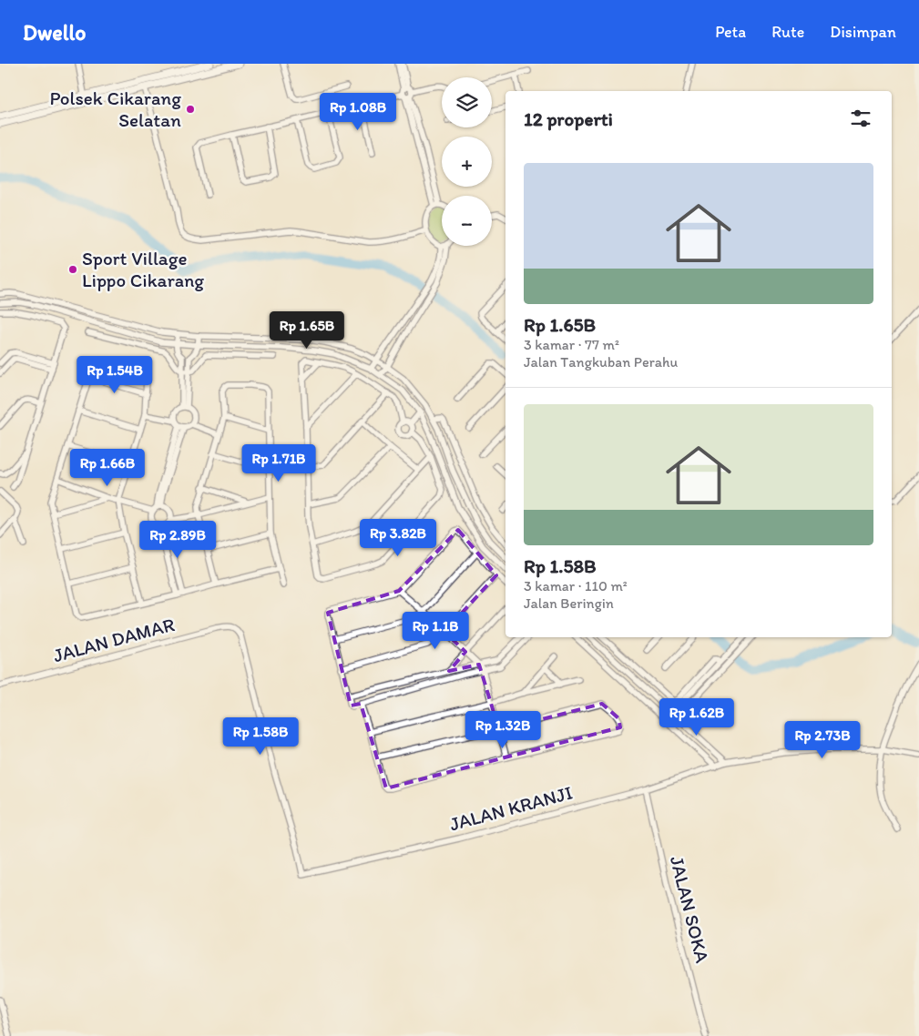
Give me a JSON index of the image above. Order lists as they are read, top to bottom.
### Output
{
  "streets": {
    "street": ["JALAN DAMAR", "JALAN KRANJI", "JALAN SOKA"]
  },
  "crossings": [
    ["JALAN DAMAR", "JALAN KRANJI"],
    ["JALAN KRANJI", "JALAN SOKA"]
  ],
  "places": ["Polsek Cikarang Selatan", "Sport Village Lippo Cikarang"],
  "page": {
    "header": "Dwello",
    "nav": ["Peta", "Rute", "Disimpan"],
    "map_buttons": ["+", "−"],
    "heading": "12 properti",
    "price": [
      "Rp 1.08B",
      "Rp 1.65B",
      "Rp 1.54B",
      "Rp 1.71B",
      "Rp 1.66B",
      "Rp 3.82B",
      "Rp 2.89B",
      "Rp 1.1B",
      "Rp 1.62B",
      "Rp 1.32B",
      "Rp 1.58B",
      "Rp 2.73B"
    ],
    "list": [
      {
        "name": "Rp 1.65B",
        "note": "3 kamar · 77 m² · Jalan Tangkuban Perahu"
      },
      {
        "name": "Rp 1.58B",
        "note": "3 kamar · 110 m² · Jalan Beringin"
      }
    ]
  }
}
